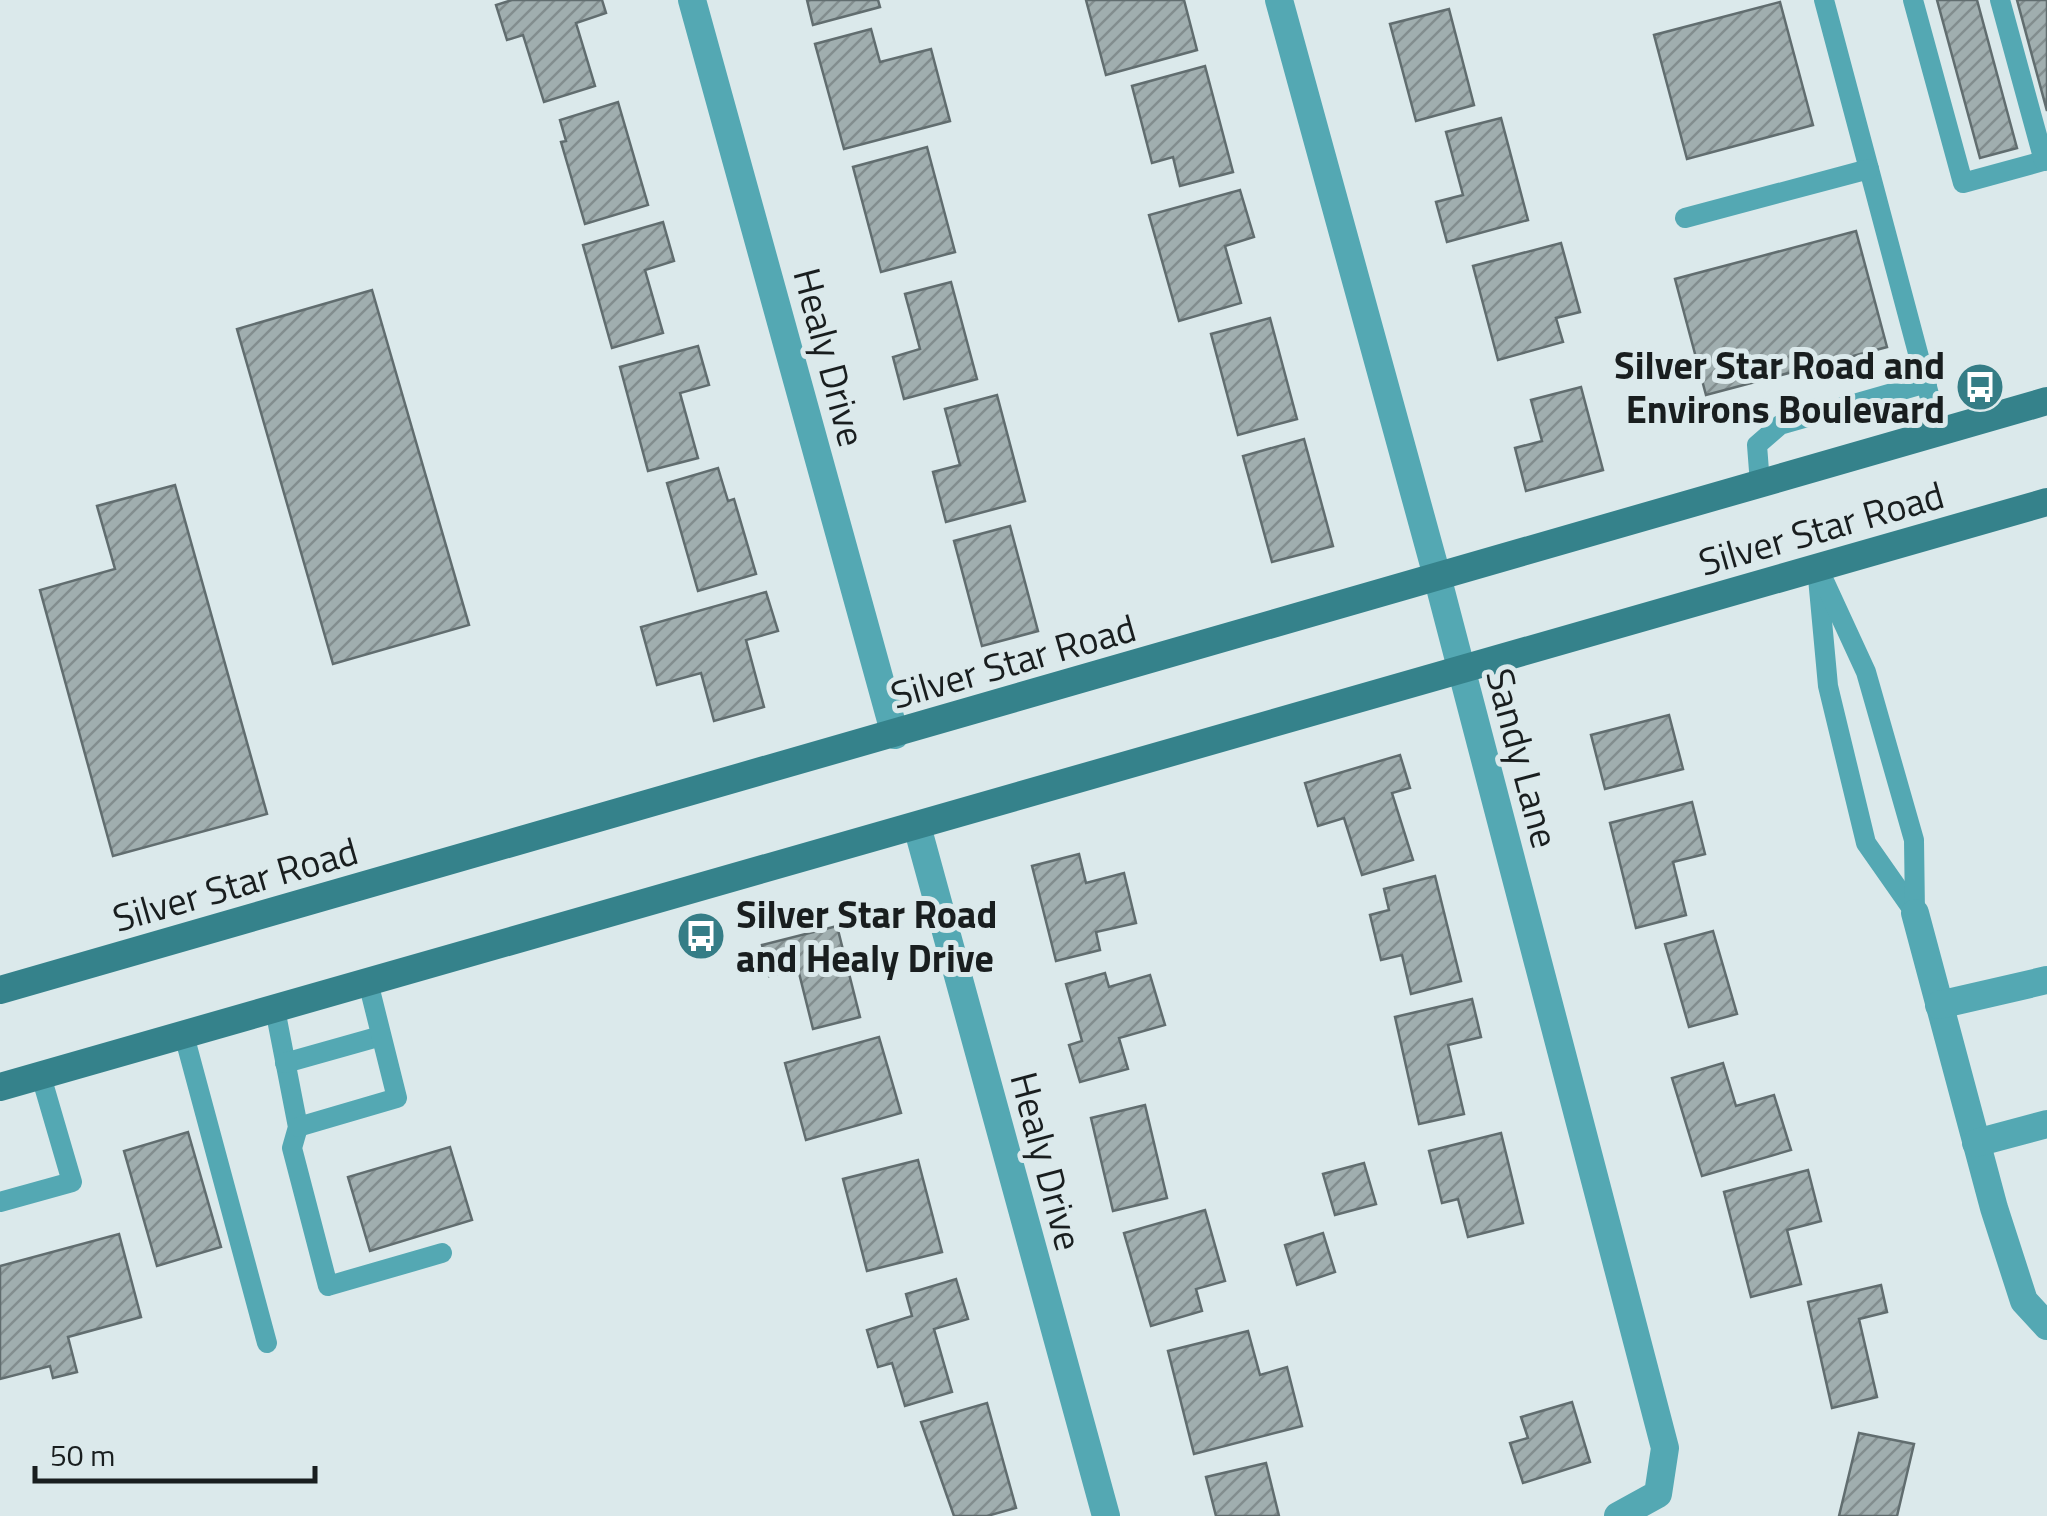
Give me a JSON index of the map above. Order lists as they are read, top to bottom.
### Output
{
  "streets": {
    "main road": ["Silver Star Road"],
    "street": ["Healy Drive", "Sandy Lane"]
  },
  "crossings": [
    ["Healy Drive", "Silver Star Road"],
    ["Silver Star Road", "Sandy Lane"]
  ],
  "places": {
    "bus stop": ["Silver Star Road and Environs Boulevard", "Silver Star Road and Healy Drive"]
  },
  "scale_bar": "50 m"
}
